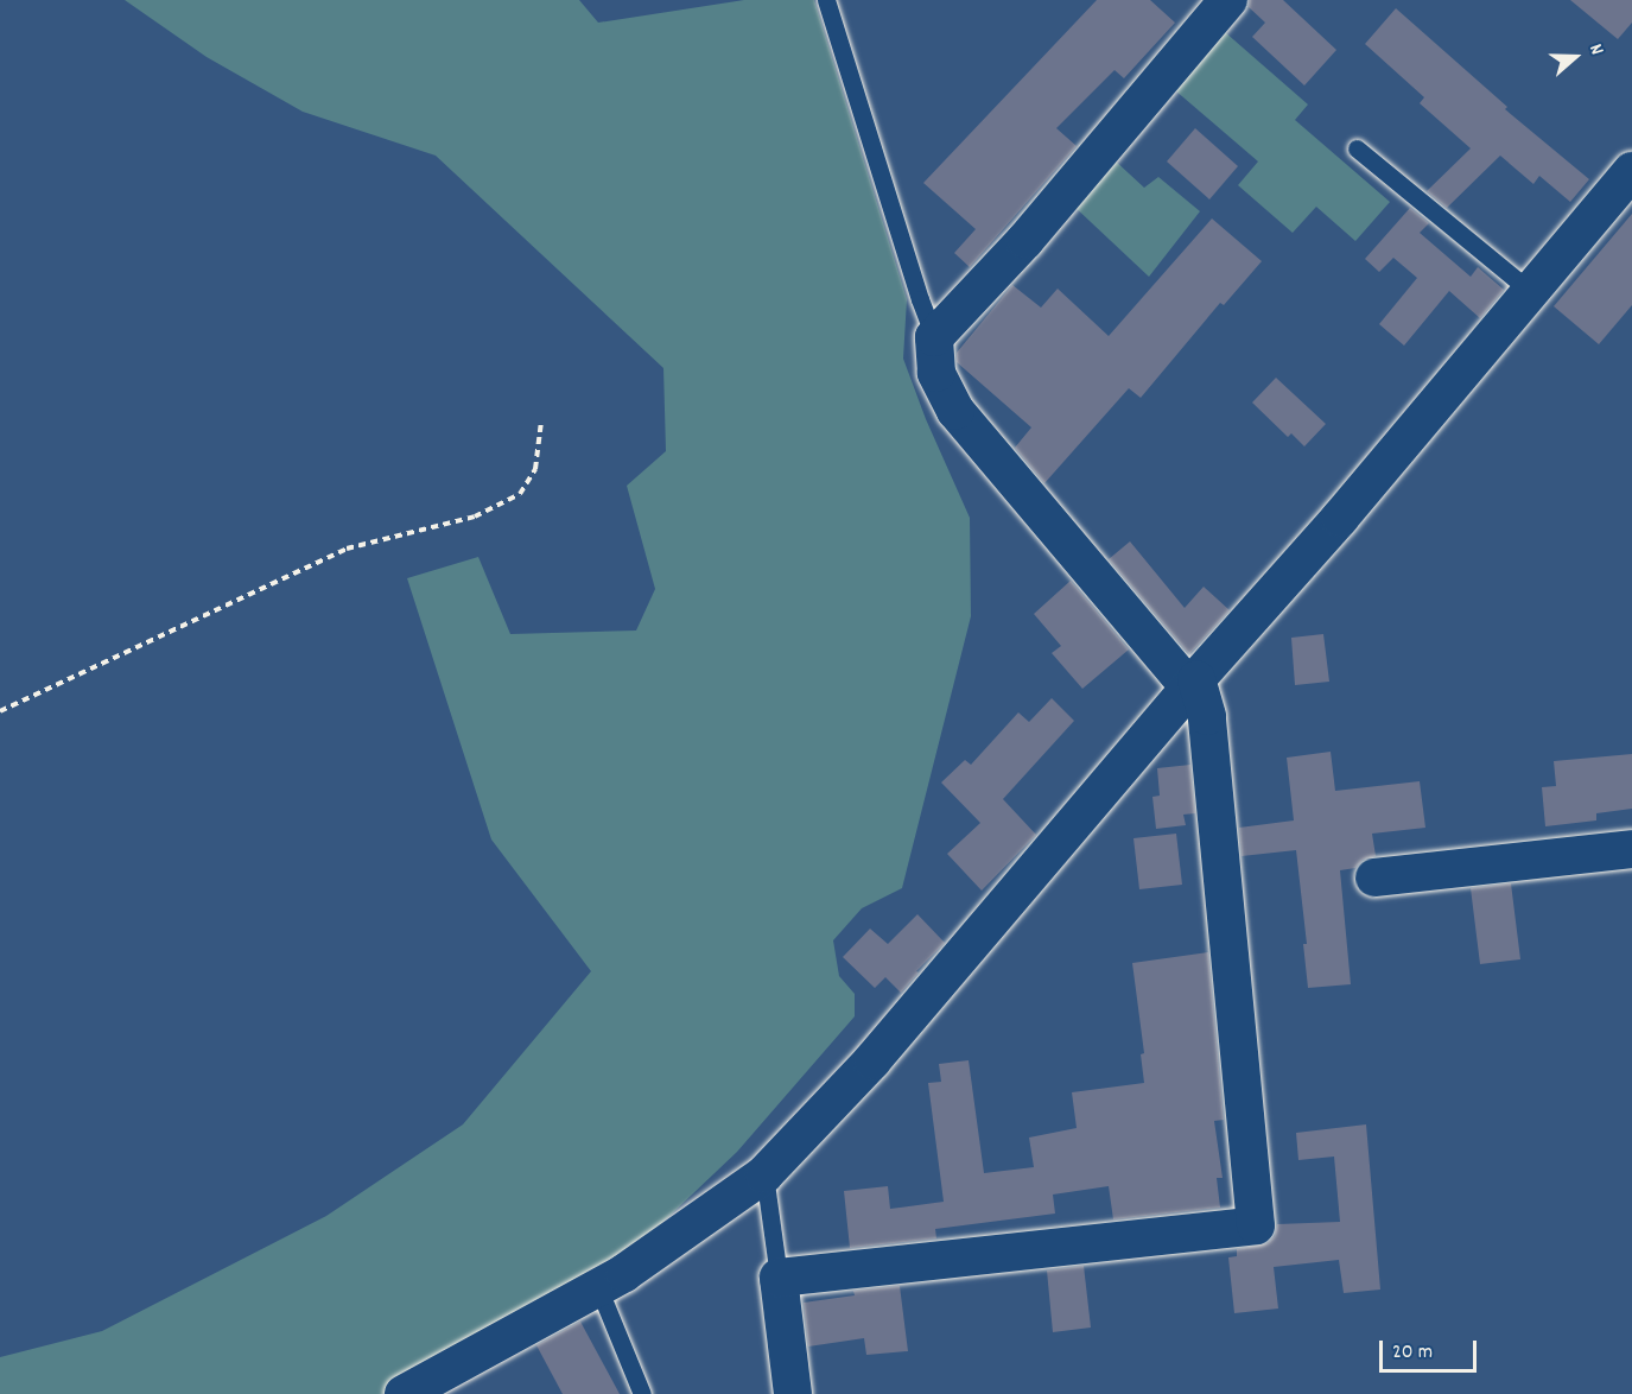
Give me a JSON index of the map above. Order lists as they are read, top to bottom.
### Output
{
  "scale_bar": "20 m",
  "north": "right"
}
